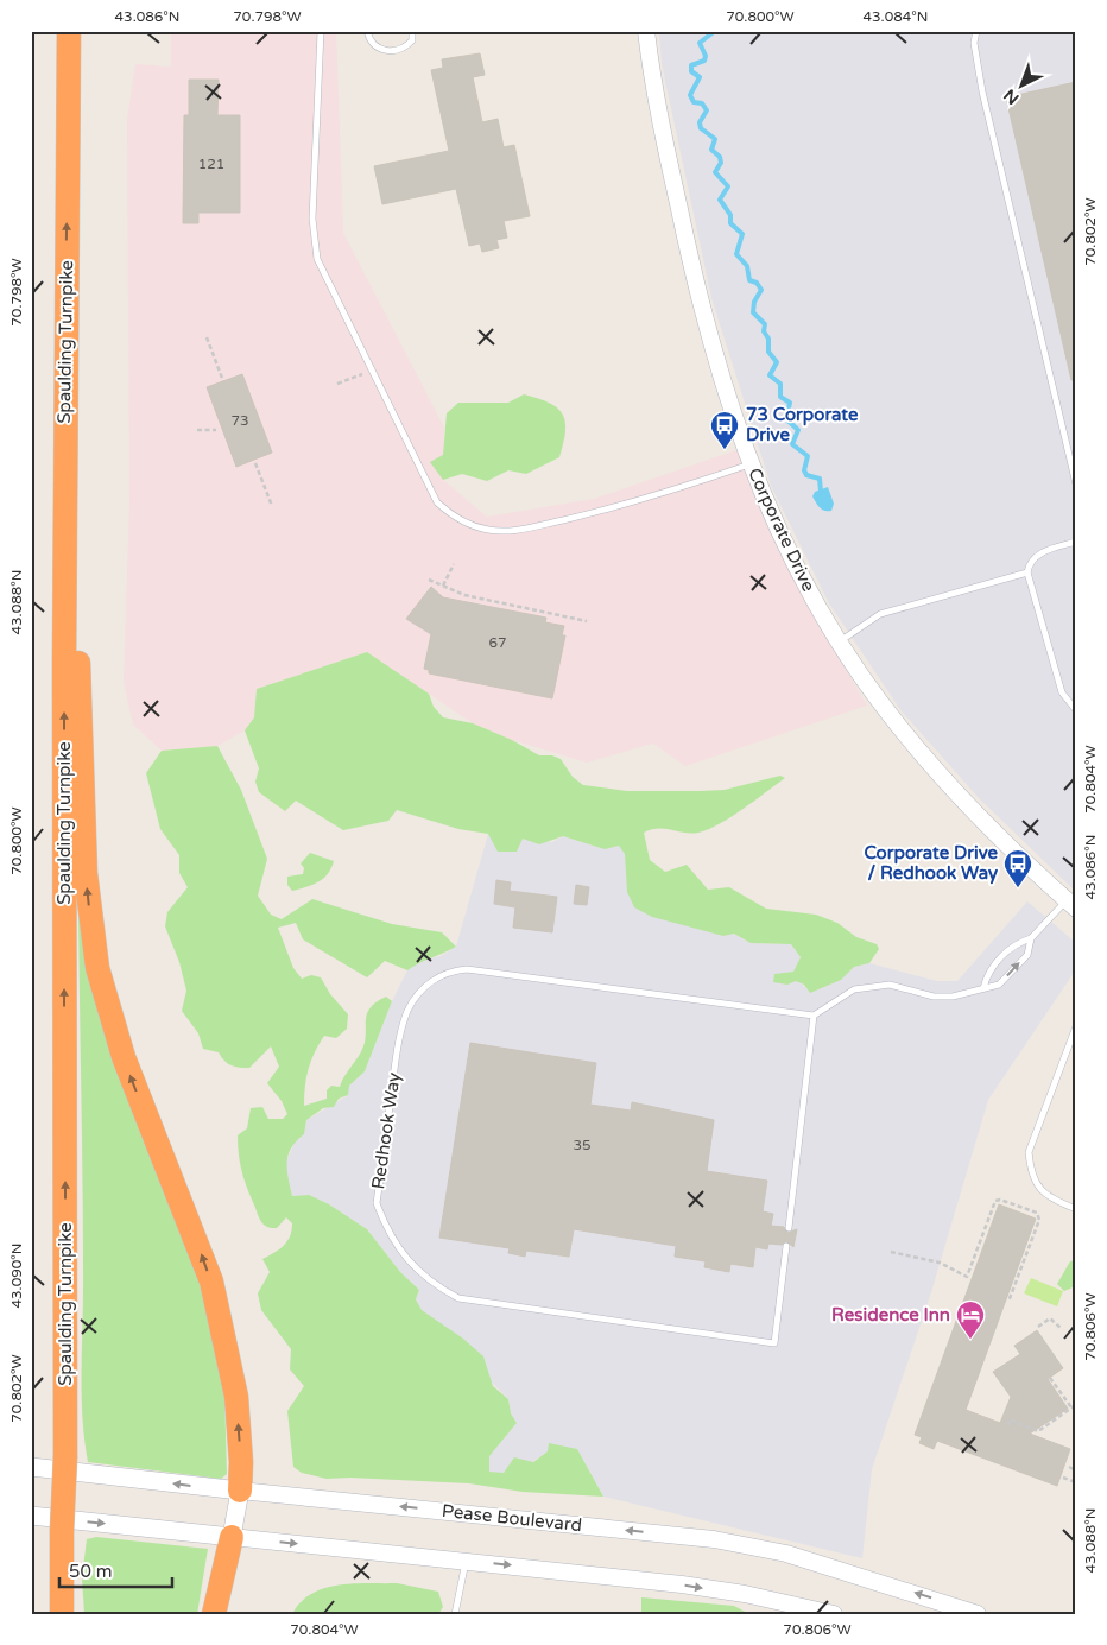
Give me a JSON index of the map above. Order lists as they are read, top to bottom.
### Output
{
  "streets": {
    "highway": ["Spaulding Turnpike"],
    "main road": ["Pease Boulevard"],
    "street": ["Corporate Drive"],
    "lane": ["Redhook Way"]
  },
  "one_way": ["Pease Boulevard"],
  "places": {
    "bus stop": ["73 Corporate Drive", "Corporate Drive / Redhook Way"],
    "hotel": ["Residence Inn"]
  },
  "house_numbers": [
    "121",
    "73",
    "67",
    "35"
  ],
  "scale_bar": "50 m",
  "north": "bottom left",
  "coordinates": [
    "43.086°N",
    "70.798°W",
    "70.800°W",
    "43.084°N",
    "70.802°W",
    "43.088°N",
    "70.804°W",
    "43.090°N",
    "70.806°W"
  ]
}
